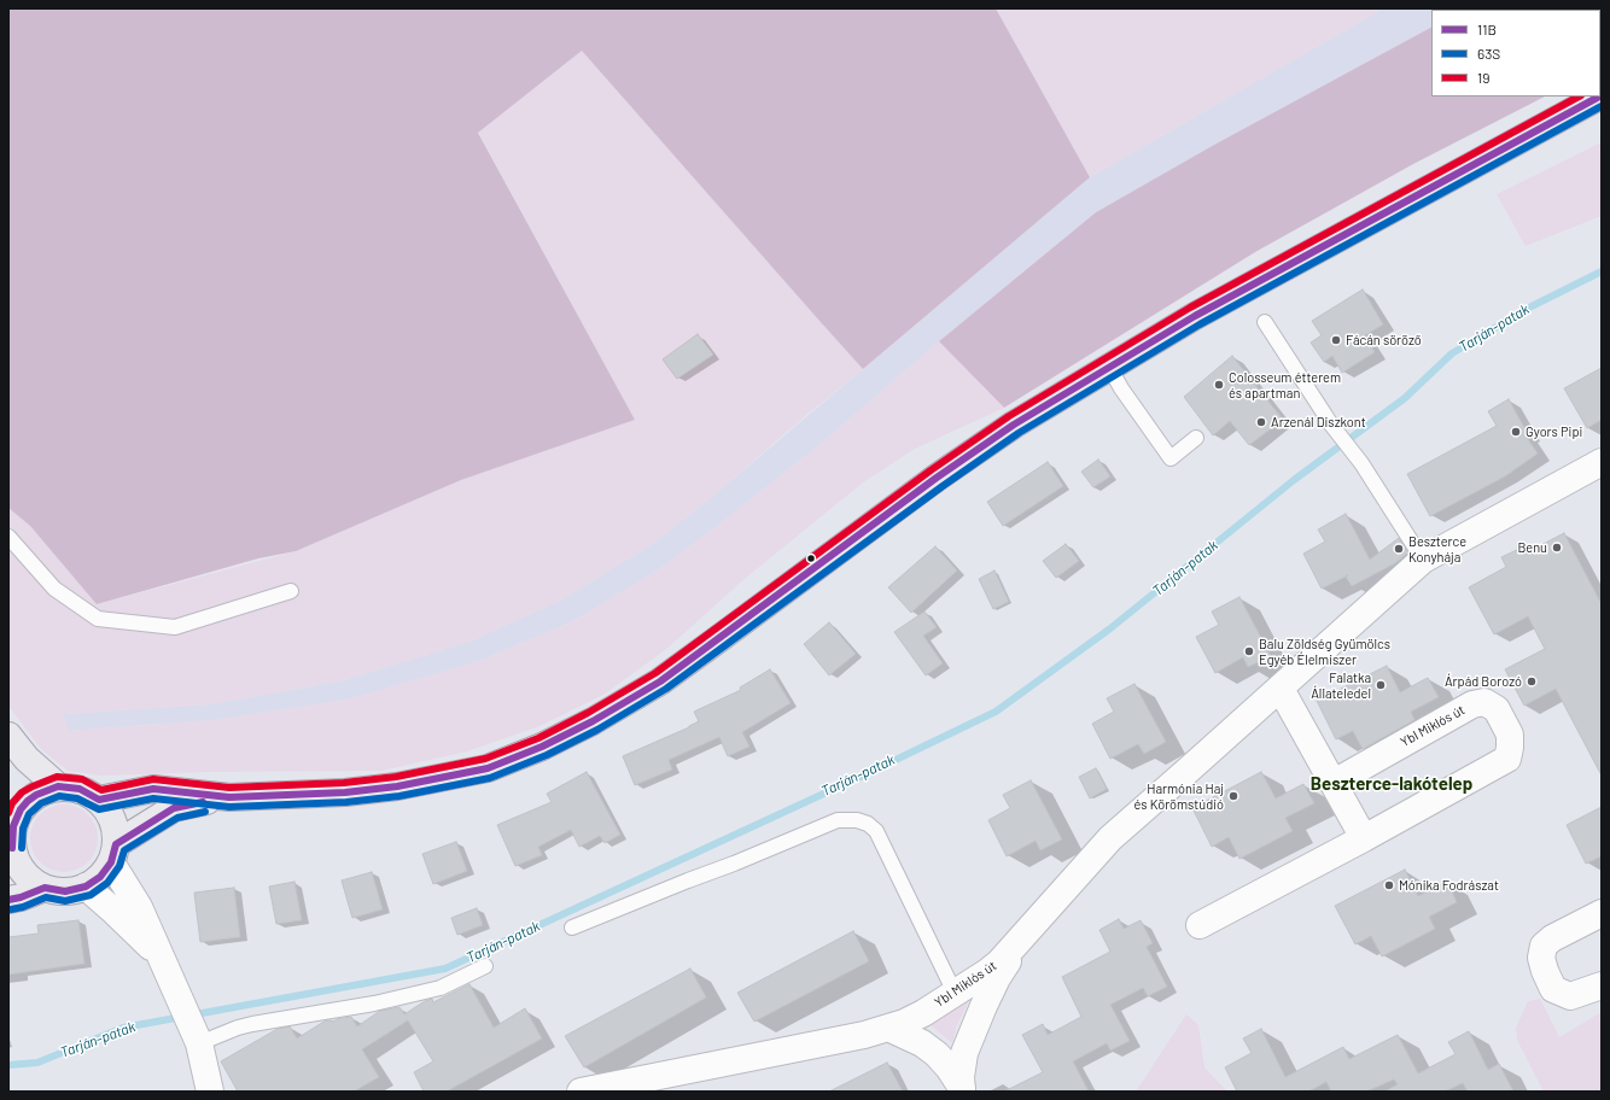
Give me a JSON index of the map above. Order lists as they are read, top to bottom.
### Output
{
  "streets": {
    "street": ["Ybl Miklós út"]
  },
  "districts": ["Beszterce-lakótelep"],
  "water": ["Tarján-patak"],
  "places": [
    "Fácán söröző",
    "Colosseum étterem és apartman",
    "Arzenál Diszkont",
    "Gyors Pipi",
    "Benu",
    "Beszterce Konyhája",
    "Balu Zöldség Gyümölcs Egyéb Élelmiszer",
    "Árpád Borozó",
    "Falatka Állateledel",
    "Harmónia Haj és Körömstúdió",
    "Mónika Fodrászat"
  ],
  "lines": ["transit line 11B", "transit line 19", "transit line 63S"],
  "legend": ["11B", "63S", "19"]
}
